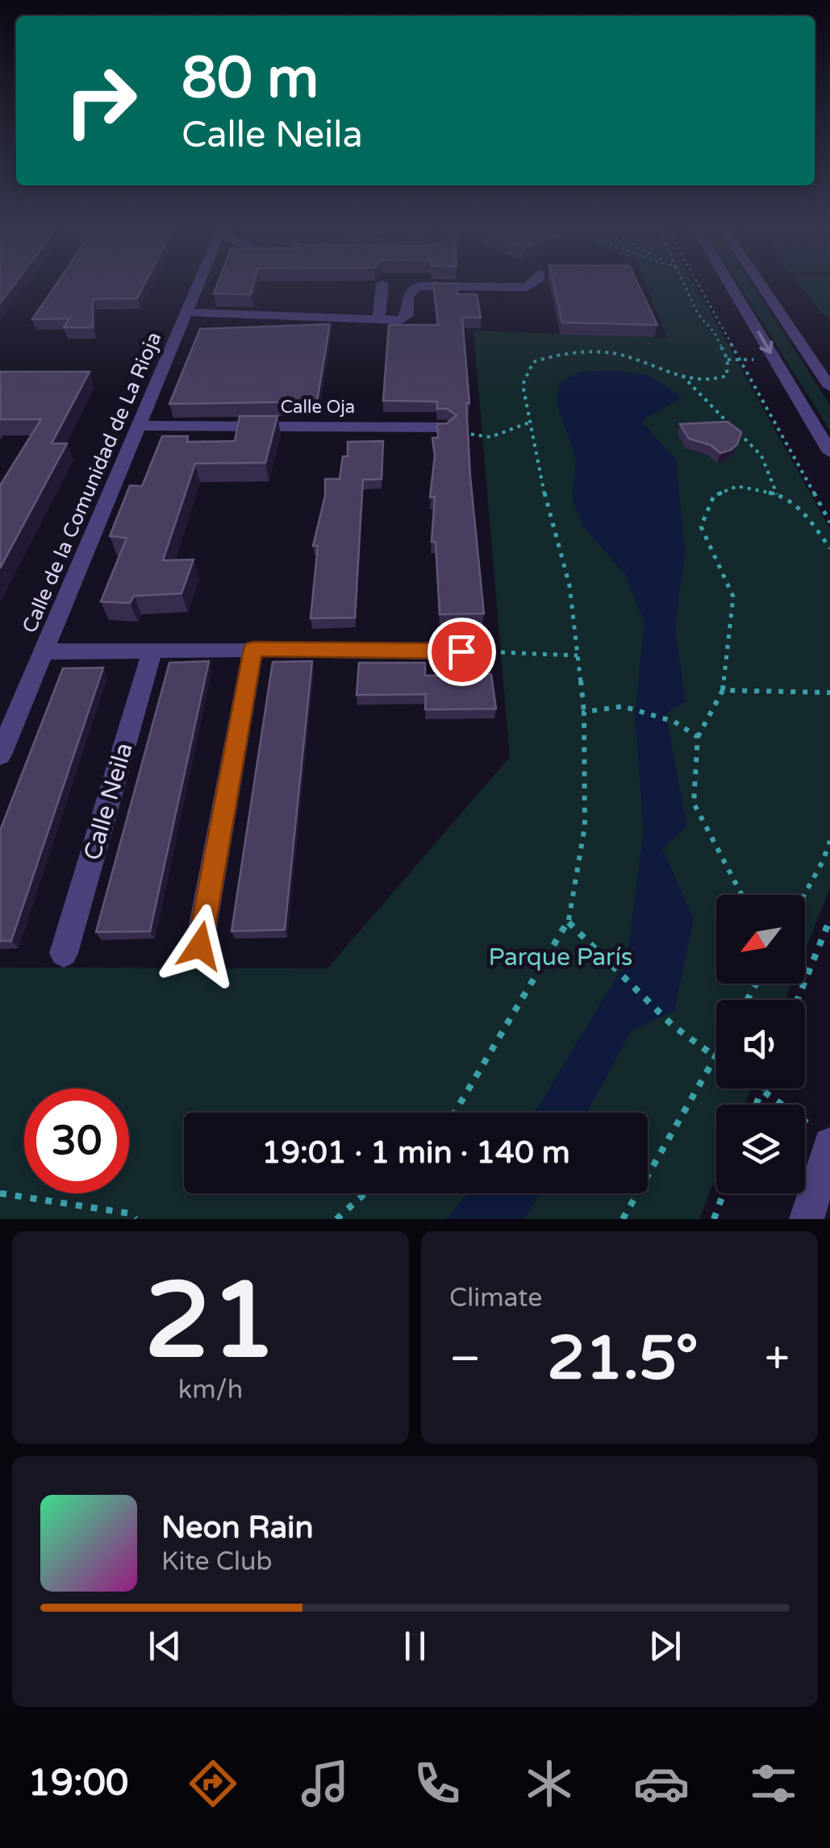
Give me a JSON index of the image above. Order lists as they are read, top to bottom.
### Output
{
  "streets": {
    "street": ["Calle Oja", "Calle de la Comunidad de La Rioja", "Calle Neila"]
  },
  "crossings": [
    ["Calle Oja", "Calle de la Comunidad de La Rioja"]
  ],
  "parks": ["Parque París"],
  "north": "bottom left",
  "page": {
    "turn": ["80 m", "Calle Neila"],
    "limit": "30",
    "trip": "19:01 · 1 min · 140 m",
    "tile": [
      ["21", "km/h"],
      "Climate"
    ],
    "heat": ["−", "21.5°", "+"],
    "song": ["Neon Rain", "Kite Club"],
    "tabs": "19:00"
  }
}
